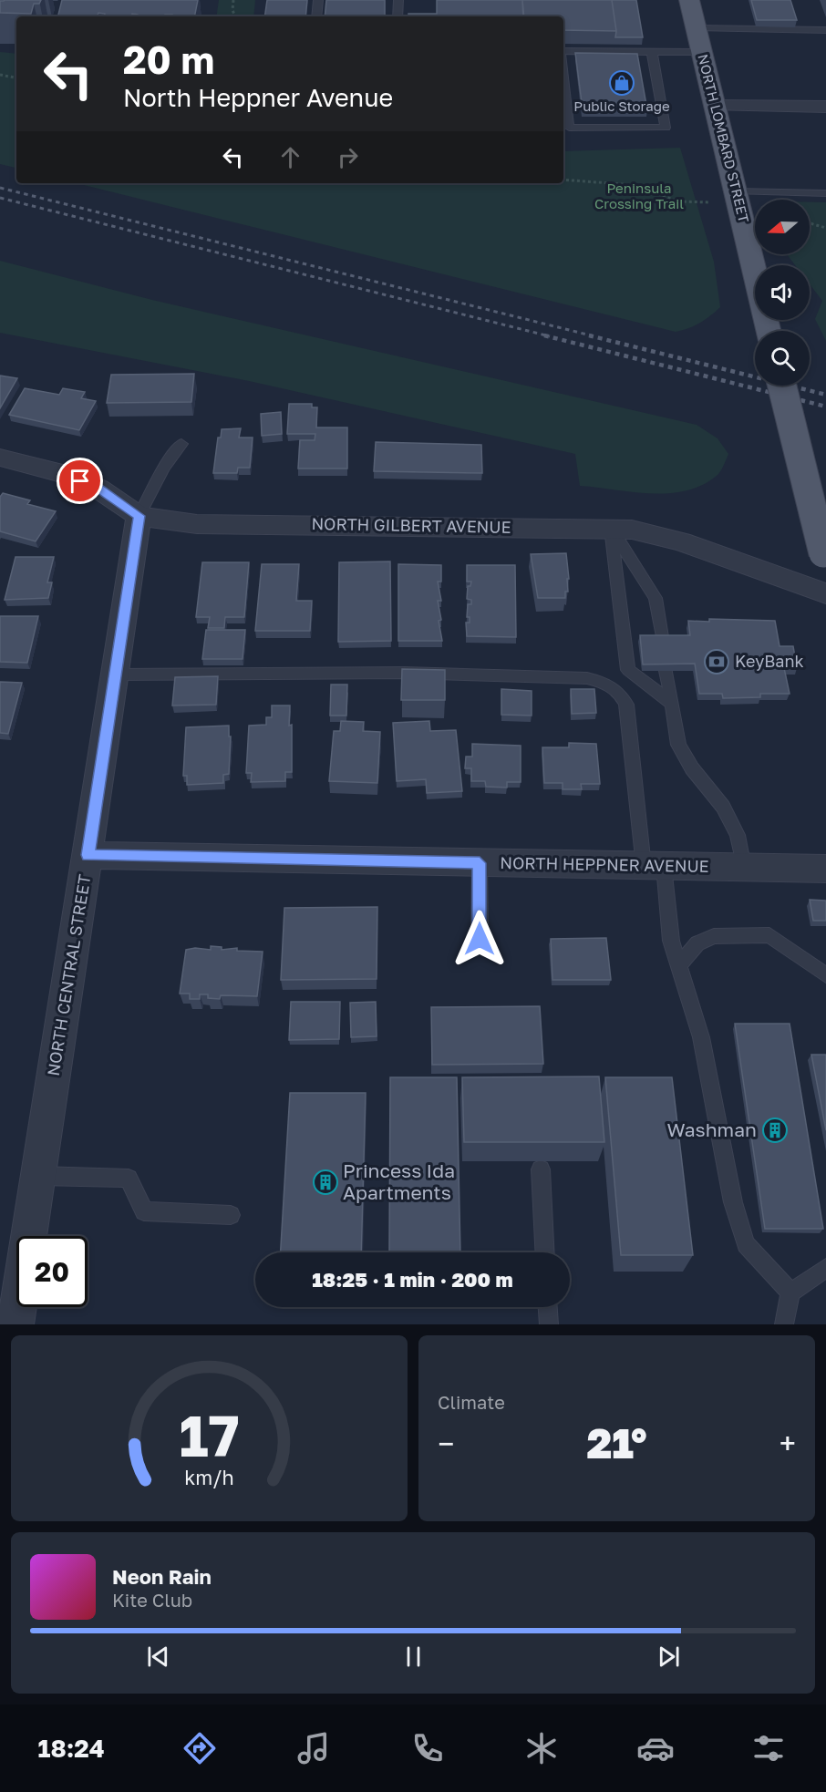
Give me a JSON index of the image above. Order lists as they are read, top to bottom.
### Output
{
  "streets": {
    "main road": ["NORTH LOMBARD STREET"],
    "street": ["NORTH GILBERT AVENUE", "NORTH HEPPNER AVENUE", "NORTH CENTRAL STREET"]
  },
  "crossings": [
    ["NORTH GILBERT AVENUE", "NORTH CENTRAL STREET"],
    ["NORTH HEPPNER AVENUE", "NORTH CENTRAL STREET"]
  ],
  "parks": ["Peninsula Crossing Trail"],
  "places": {
    "shop": ["Public Storage"],
    "bank": ["KeyBank"],
    "building": ["Washman", "Princess Ida Apartments"]
  },
  "north": "left",
  "page": {
    "turn": ["20 m", "North Heppner Avenue"],
    "limit": "20",
    "trip": "18:25 · 1 min · 200 m",
    "tile": "Climate",
    "heat": ["−", "21°", "+"],
    "song": ["Neon Rain", "Kite Club"],
    "tabs": "18:24",
    "gauge": ["17", "km/h"]
  }
}
